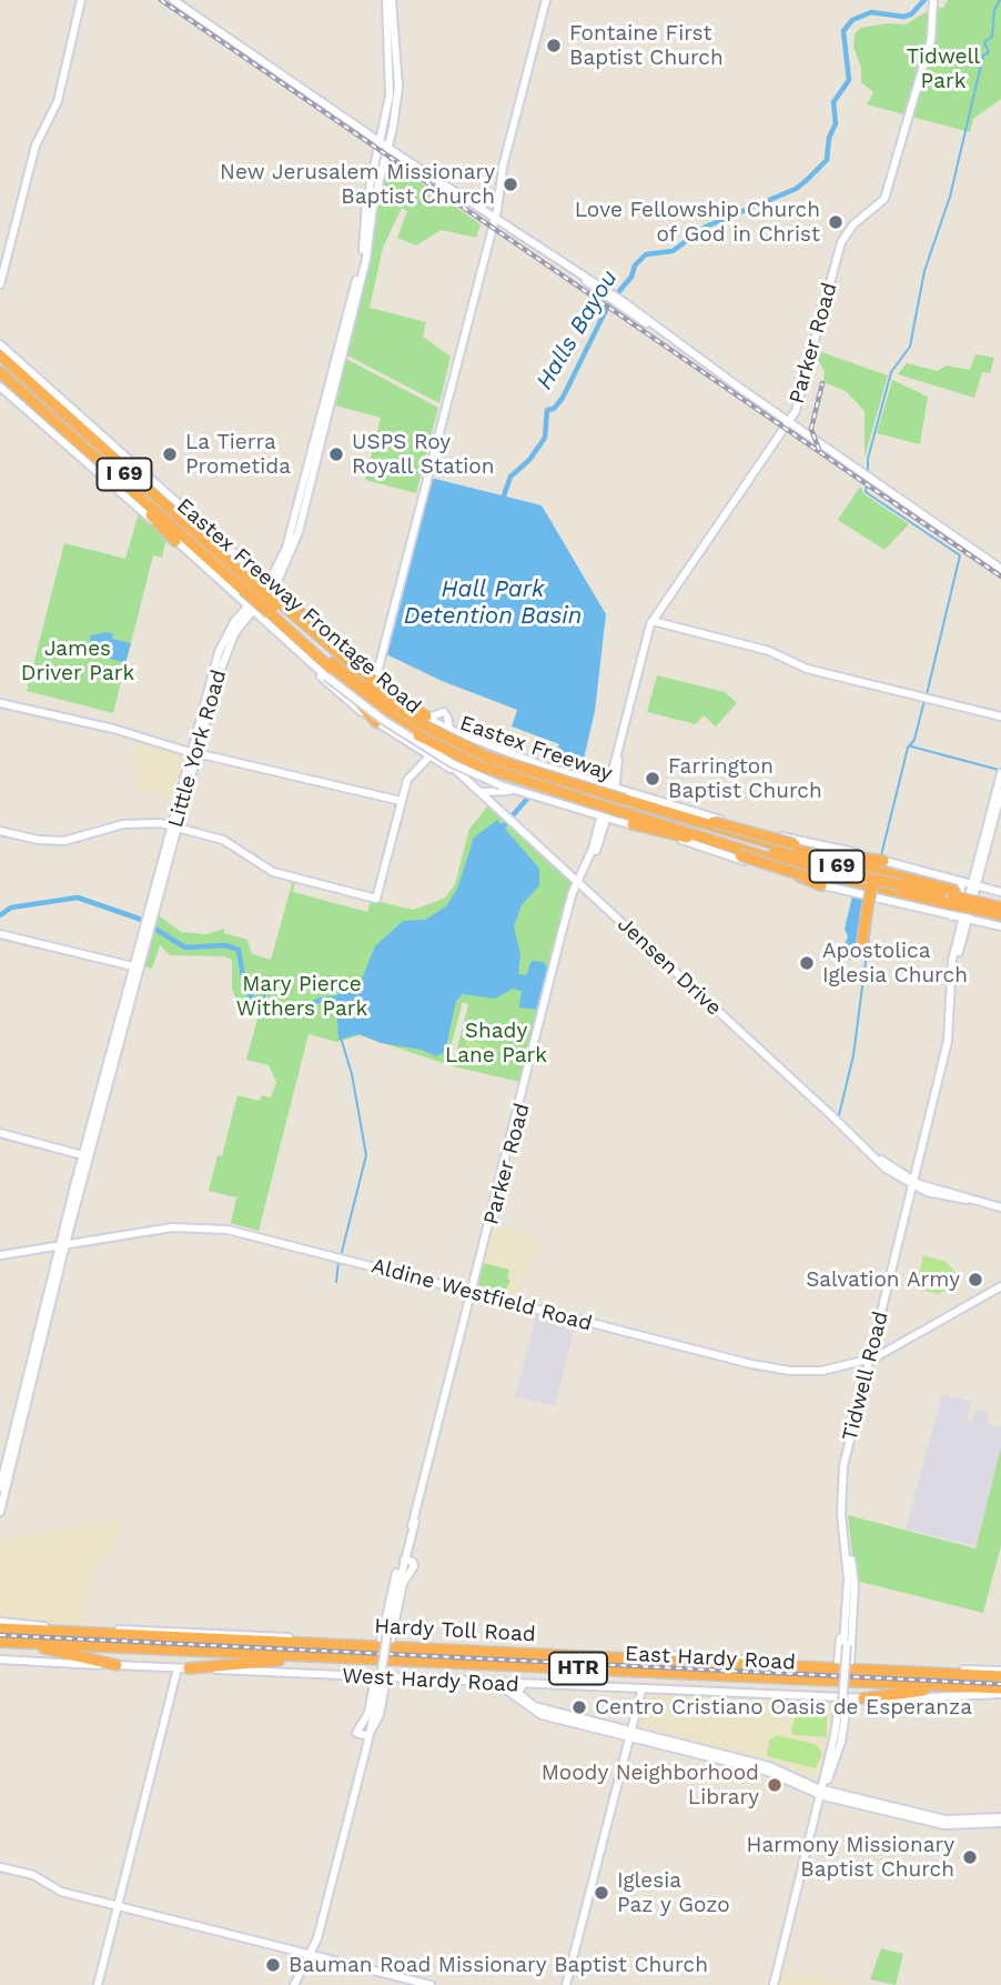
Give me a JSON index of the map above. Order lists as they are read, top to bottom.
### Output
{
  "streets": {
    "highway": [
      "I 69",
      "Eastex Freeway",
      "Hardy Toll Road",
      "HTR"
    ],
    "main road": [
      "Parker Road",
      "Eastex Freeway Frontage Road",
      "Little York Road",
      "Jensen Drive",
      "Aldine Westfield Road",
      "Tidwell Road",
      "East Hardy Road",
      "West Hardy Road"
    ]
  },
  "crossings": [
    ["Parker Road", "Eastex Freeway Frontage Road"],
    ["Parker Road", "Jensen Drive"],
    ["Parker Road", "Aldine Westfield Road"],
    ["I 69", "Eastex Freeway Frontage Road"],
    ["I 69", "Eastex Freeway"],
    ["I 69", "Jensen Drive"],
    ["Eastex Freeway Frontage Road", "Little York Road"],
    ["Eastex Freeway Frontage Road", "Eastex Freeway"],
    ["Eastex Freeway Frontage Road", "Jensen Drive"],
    ["Eastex Freeway Frontage Road", "Tidwell Road"],
    ["Little York Road", "Aldine Westfield Road"],
    ["Eastex Freeway", "Jensen Drive"],
    ["Eastex Freeway", "Tidwell Road"],
    ["Jensen Drive", "Tidwell Road"],
    ["Aldine Westfield Road", "Tidwell Road"],
    ["Tidwell Road", "West Hardy Road"],
    ["Hardy Toll Road", "East Hardy Road"]
  ],
  "water": ["Halls Bayou", "Hall Park Detention Basin"],
  "parks": [
    "Tidwell Park",
    "James Driver Park",
    "Mary Pierce Withers Park",
    "Shady Lane Park"
  ],
  "places": [
    "Fontaine First Baptist Church",
    "New Jerusalem Missionary Baptist Church",
    "Love Fellowship Church of God in Christ",
    "La Tierra Prometida",
    "USPS Roy Royall Station",
    "Farrington Baptist Church",
    "Apostolica Iglesia Church",
    "Salvation Army",
    "Centro Cristiano Oasis de Esperanza",
    "Moody Neighborhood Library",
    "Harmony Missionary Baptist Church",
    "Iglesia Paz y Gozo",
    "Bauman Road Missionary Baptist Church"
  ]
}
